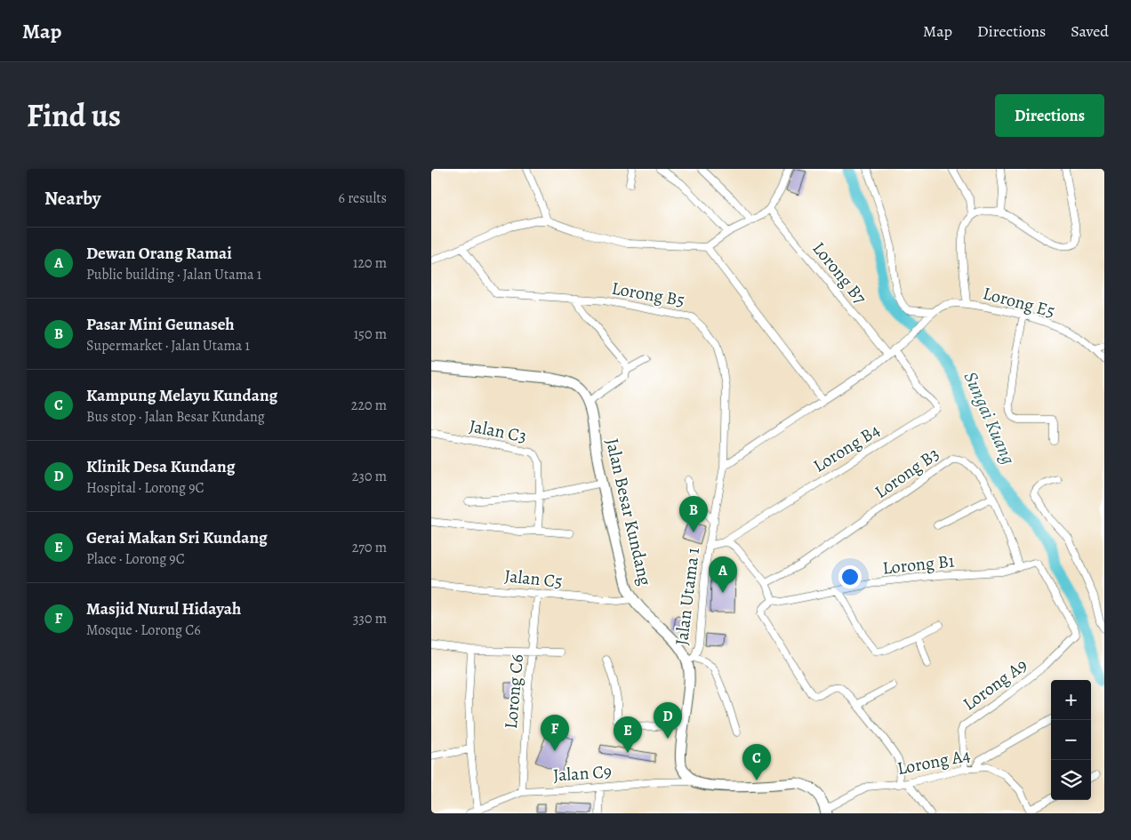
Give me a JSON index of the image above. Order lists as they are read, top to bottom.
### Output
{
  "streets": {
    "main road": ["Jalan Besar Kundang"],
    "street": [
      "Lorong B7",
      "Lorong B5",
      "Lorong E5",
      "Jalan C3",
      "Lorong B4",
      "Lorong B3",
      "Lorong B1",
      "Jalan C5",
      "Jalan Utama 1",
      "Lorong A9",
      "Lorong C6",
      "Lorong A4",
      "Jalan C9"
    ]
  },
  "crossings": [
    ["Lorong B5", "Jalan Utama 1"],
    ["Lorong E5", "Lorong B4"],
    ["Lorong B4", "Jalan Utama 1"],
    ["Lorong B3", "Lorong B1"],
    ["Jalan Besar Kundang", "Jalan C5"],
    ["Jalan Besar Kundang", "Jalan Utama 1"],
    ["Jalan Besar Kundang", "Jalan C9"],
    ["Lorong B1", "Lorong A9"],
    ["Jalan C5", "Lorong C6"],
    ["Lorong A9", "Lorong A4"],
    ["Lorong C6", "Jalan C9"]
  ],
  "water": ["Sungai Kuang"],
  "page": {
    "header": "Map",
    "nav": ["Map", "Directions", "Saved"],
    "title": "Find us",
    "buttons": "Directions",
    "heading": ["Nearby", "6 results"],
    "list": [
      {
        "mark": "A",
        "name": "Dewan Orang Ramai",
        "note": "Public building · Jalan Utama 1",
        "value": "120 m"
      },
      {
        "mark": "B",
        "name": "Pasar Mini Geunaseh",
        "note": "Supermarket · Jalan Utama 1",
        "value": "150 m"
      },
      {
        "mark": "C",
        "name": "Kampung Melayu Kundang",
        "note": "Bus stop · Jalan Besar Kundang",
        "value": "220 m"
      },
      {
        "mark": "D",
        "name": "Klinik Desa Kundang",
        "note": "Hospital · Lorong 9C",
        "value": "230 m"
      },
      {
        "mark": "E",
        "name": "Gerai Makan Sri Kundang",
        "note": "Place · Lorong 9C",
        "value": "270 m"
      },
      {
        "mark": "F",
        "name": "Masjid Nurul Hidayah",
        "note": "Mosque · Lorong C6",
        "value": "330 m"
      }
    ],
    "pins": [
      "B",
      "A",
      "D",
      "F",
      "E",
      "C"
    ],
    "map_buttons": ["+", "−"]
  }
}
